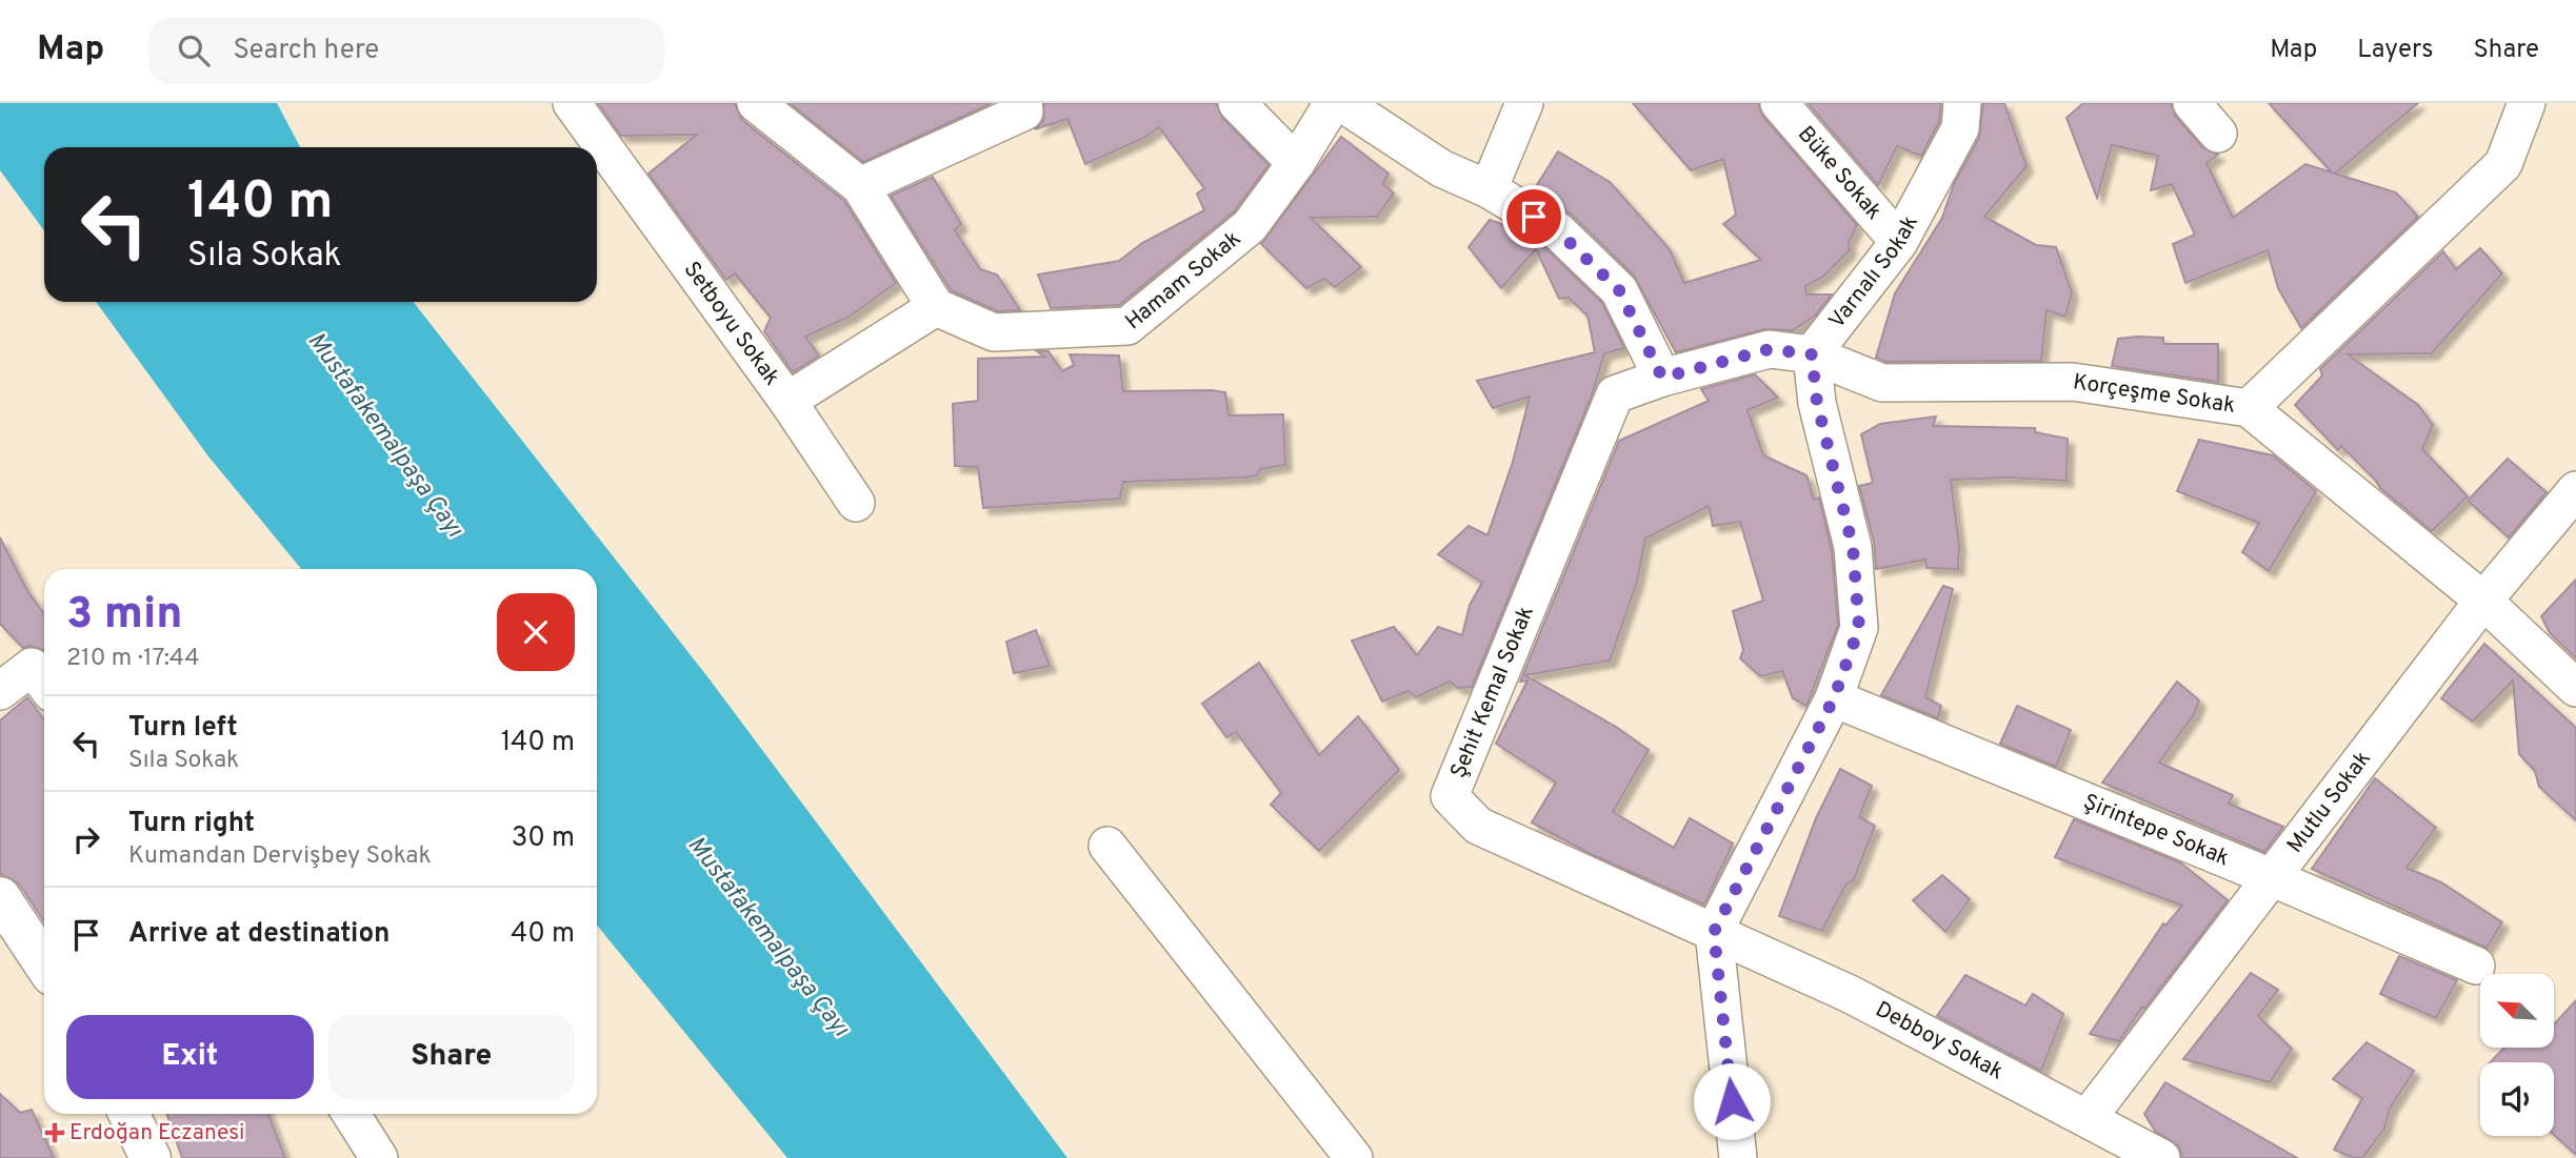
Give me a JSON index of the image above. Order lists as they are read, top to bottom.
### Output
{
  "streets": {
    "street": [
      "Büke Sokak",
      "Varnalı Sokak",
      "Hamam Sokak",
      "Setboyu Sokak",
      "Korçeşme Sokak",
      "Şehit Kemal Sokak",
      "Mutlu Sokak",
      "Şirintepe Sokak",
      "Debboy Sokak"
    ]
  },
  "crossings": [
    ["Büke Sokak", "Varnalı Sokak"],
    ["Varnalı Sokak", "Korçeşme Sokak"],
    ["Hamam Sokak", "Setboyu Sokak"],
    ["Korçeşme Sokak", "Şehit Kemal Sokak"],
    ["Korçeşme Sokak", "Mutlu Sokak"],
    ["Şehit Kemal Sokak", "Debboy Sokak"],
    ["Mutlu Sokak", "Şirintepe Sokak"],
    ["Mutlu Sokak", "Debboy Sokak"]
  ],
  "water": ["Mustafakemalpaşa Çayı"],
  "places": {
    "health": ["Erdoğan Eczanesi"]
  },
  "north": "top left",
  "page": {
    "header": "Map",
    "search": "Search here",
    "nav": ["Map", "Layers", "Share"],
    "turn": ["140 m", "Sıla Sokak"],
    "heading": ["3 min", "210 m · 17:44"],
    "list": [
      {
        "name": "Turn left",
        "note": "Sıla Sokak",
        "value": "140 m"
      },
      {
        "name": "Turn right",
        "note": "Kumandan Dervişbey Sokak",
        "value": "30 m"
      },
      {
        "name": "Arrive at destination",
        "value": "40 m"
      }
    ],
    "buttons": ["Exit", "Share"]
  }
}
